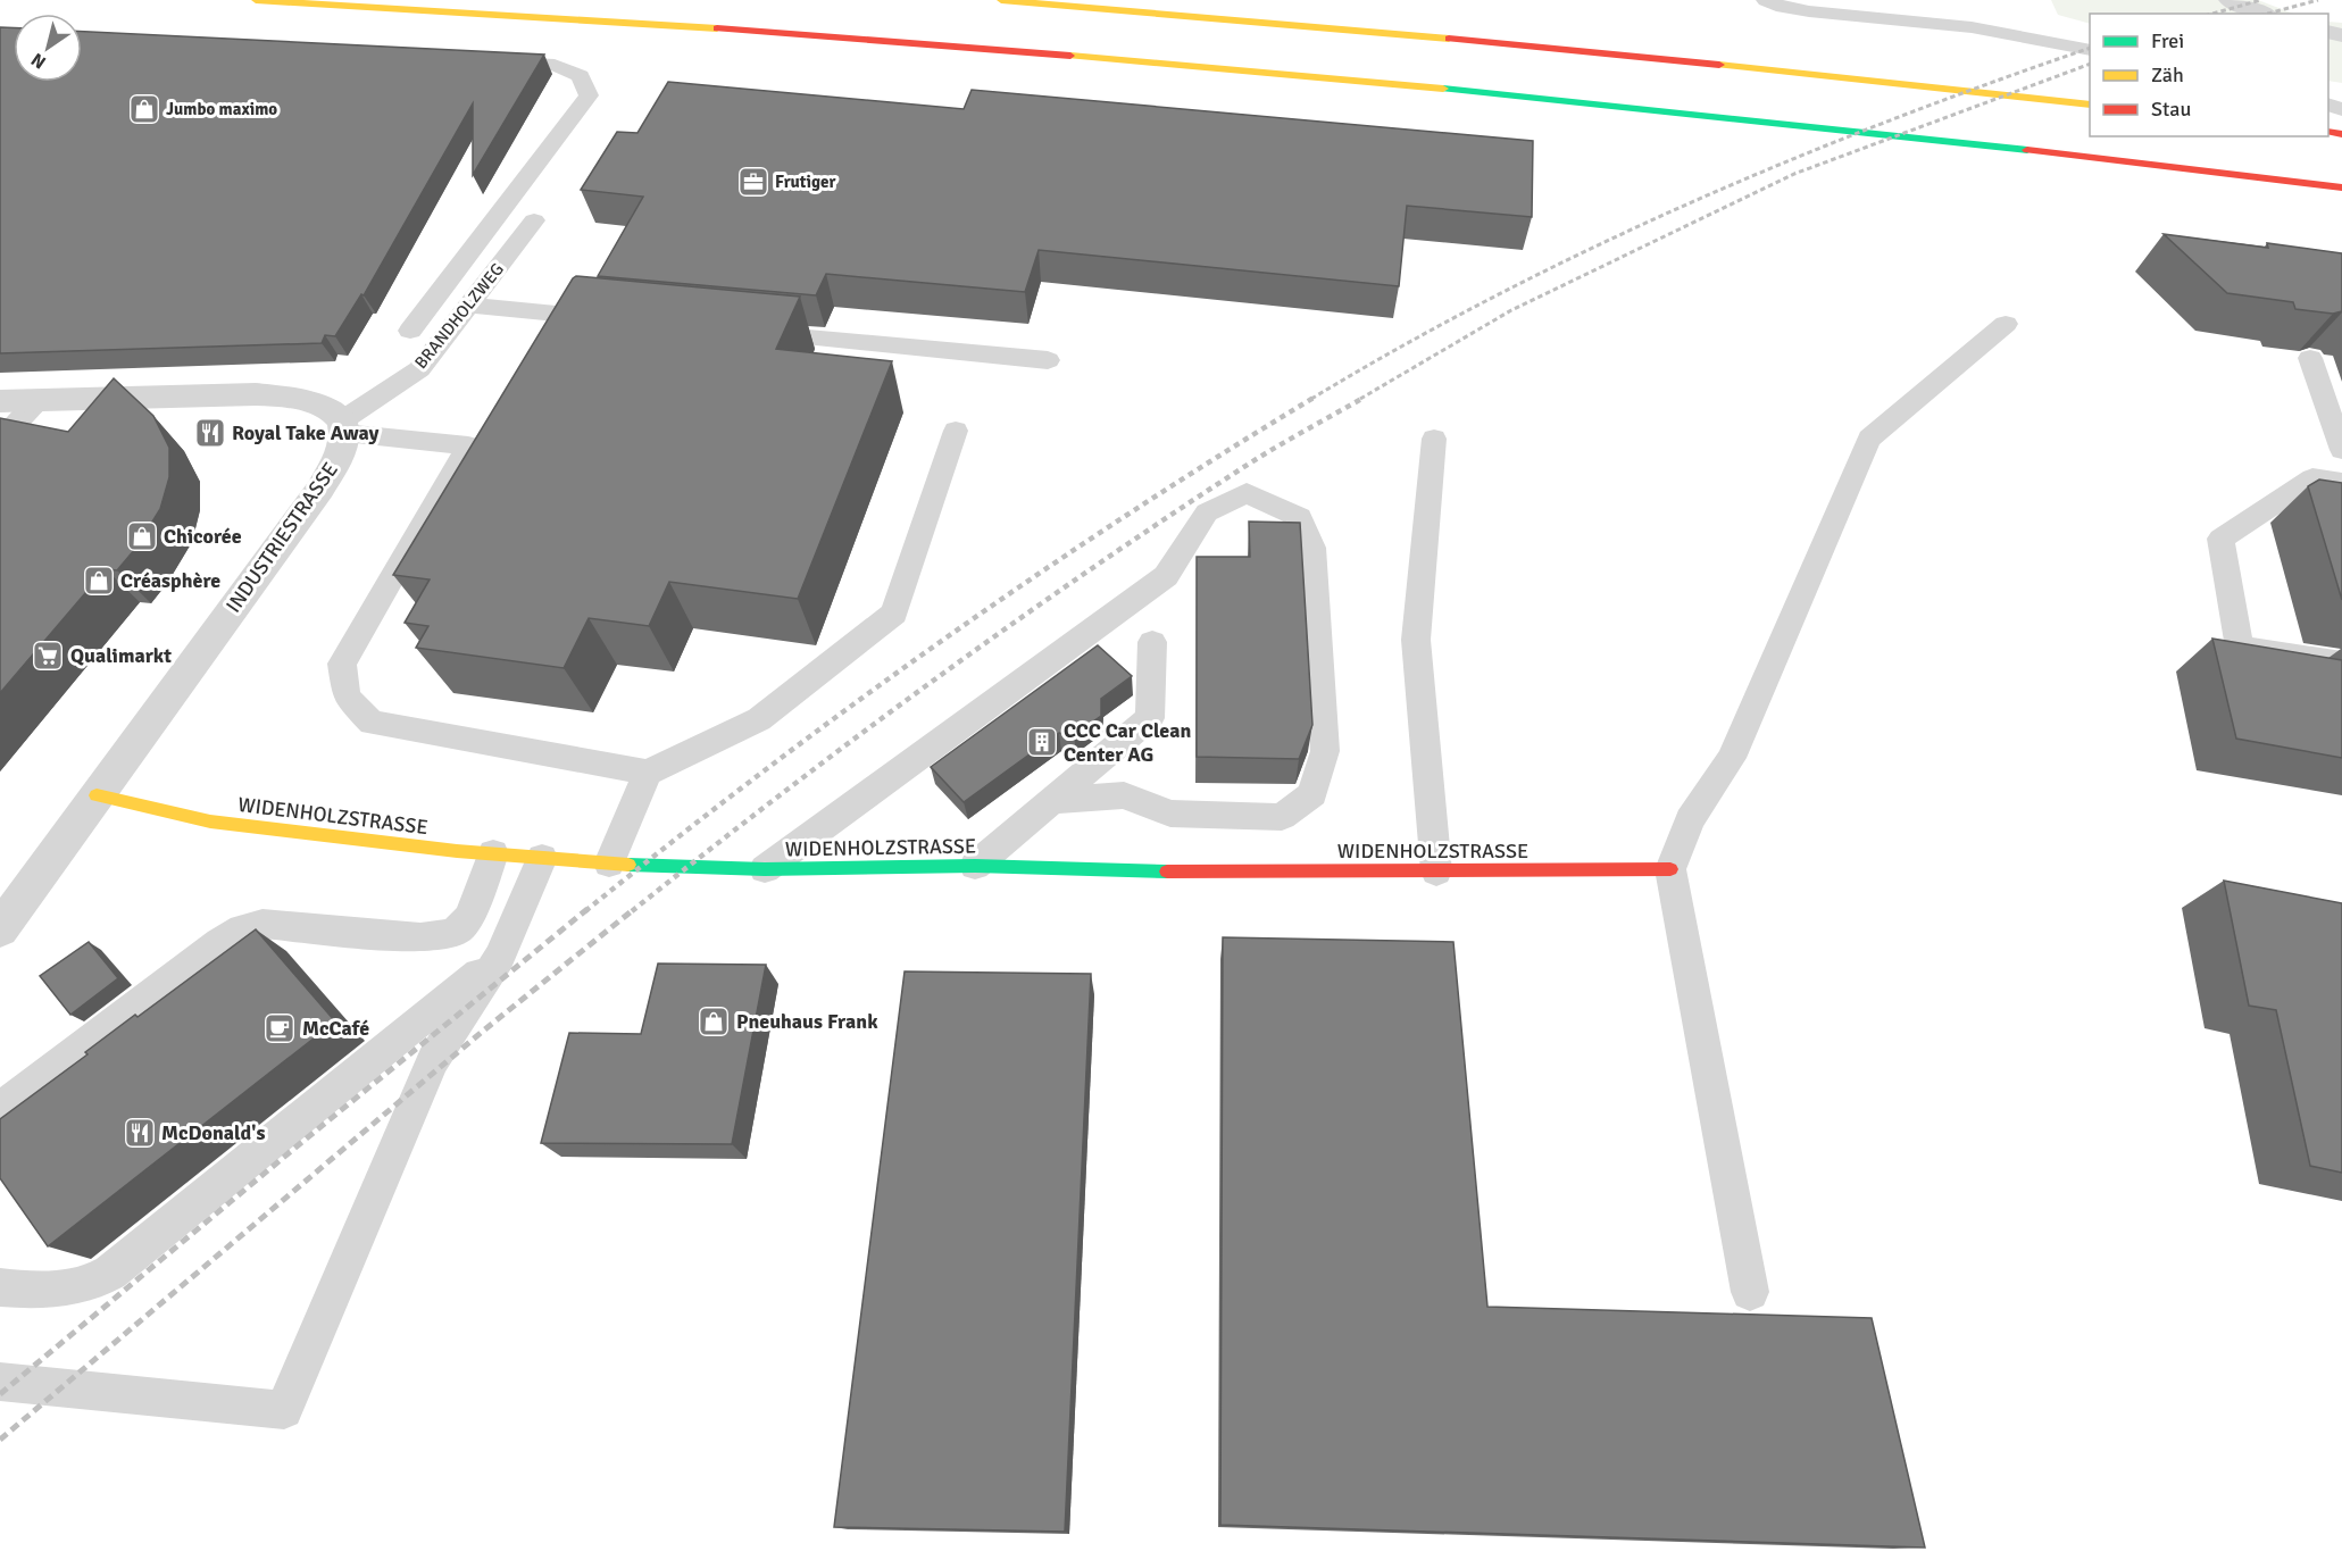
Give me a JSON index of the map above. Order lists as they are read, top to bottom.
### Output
{
  "streets": {
    "main road": ["WIDENHOLZSTRASSE"],
    "street": ["INDUSTRIESTRASSE"],
    "lane": ["BRANDHOLZWEG"]
  },
  "crossings": [
    ["BRANDHOLZWEG", "INDUSTRIESTRASSE"],
    ["INDUSTRIESTRASSE", "WIDENHOLZSTRASSE"]
  ],
  "places": {
    "shop": [
      "Jumbo maximo",
      "Chicorée",
      "Créasphère",
      "Pneuhaus Frank"
    ],
    "office": ["Frutiger"],
    "restaurant": ["Royal Take Away", "McDonald's"],
    "supermarket": ["Qualimarkt"],
    "building": ["CCC Car Clean Center AG"],
    "cafe": ["McCafé"]
  },
  "legend": ["Frei", "Zäh", "Stau"],
  "north": "bottom left"
}
